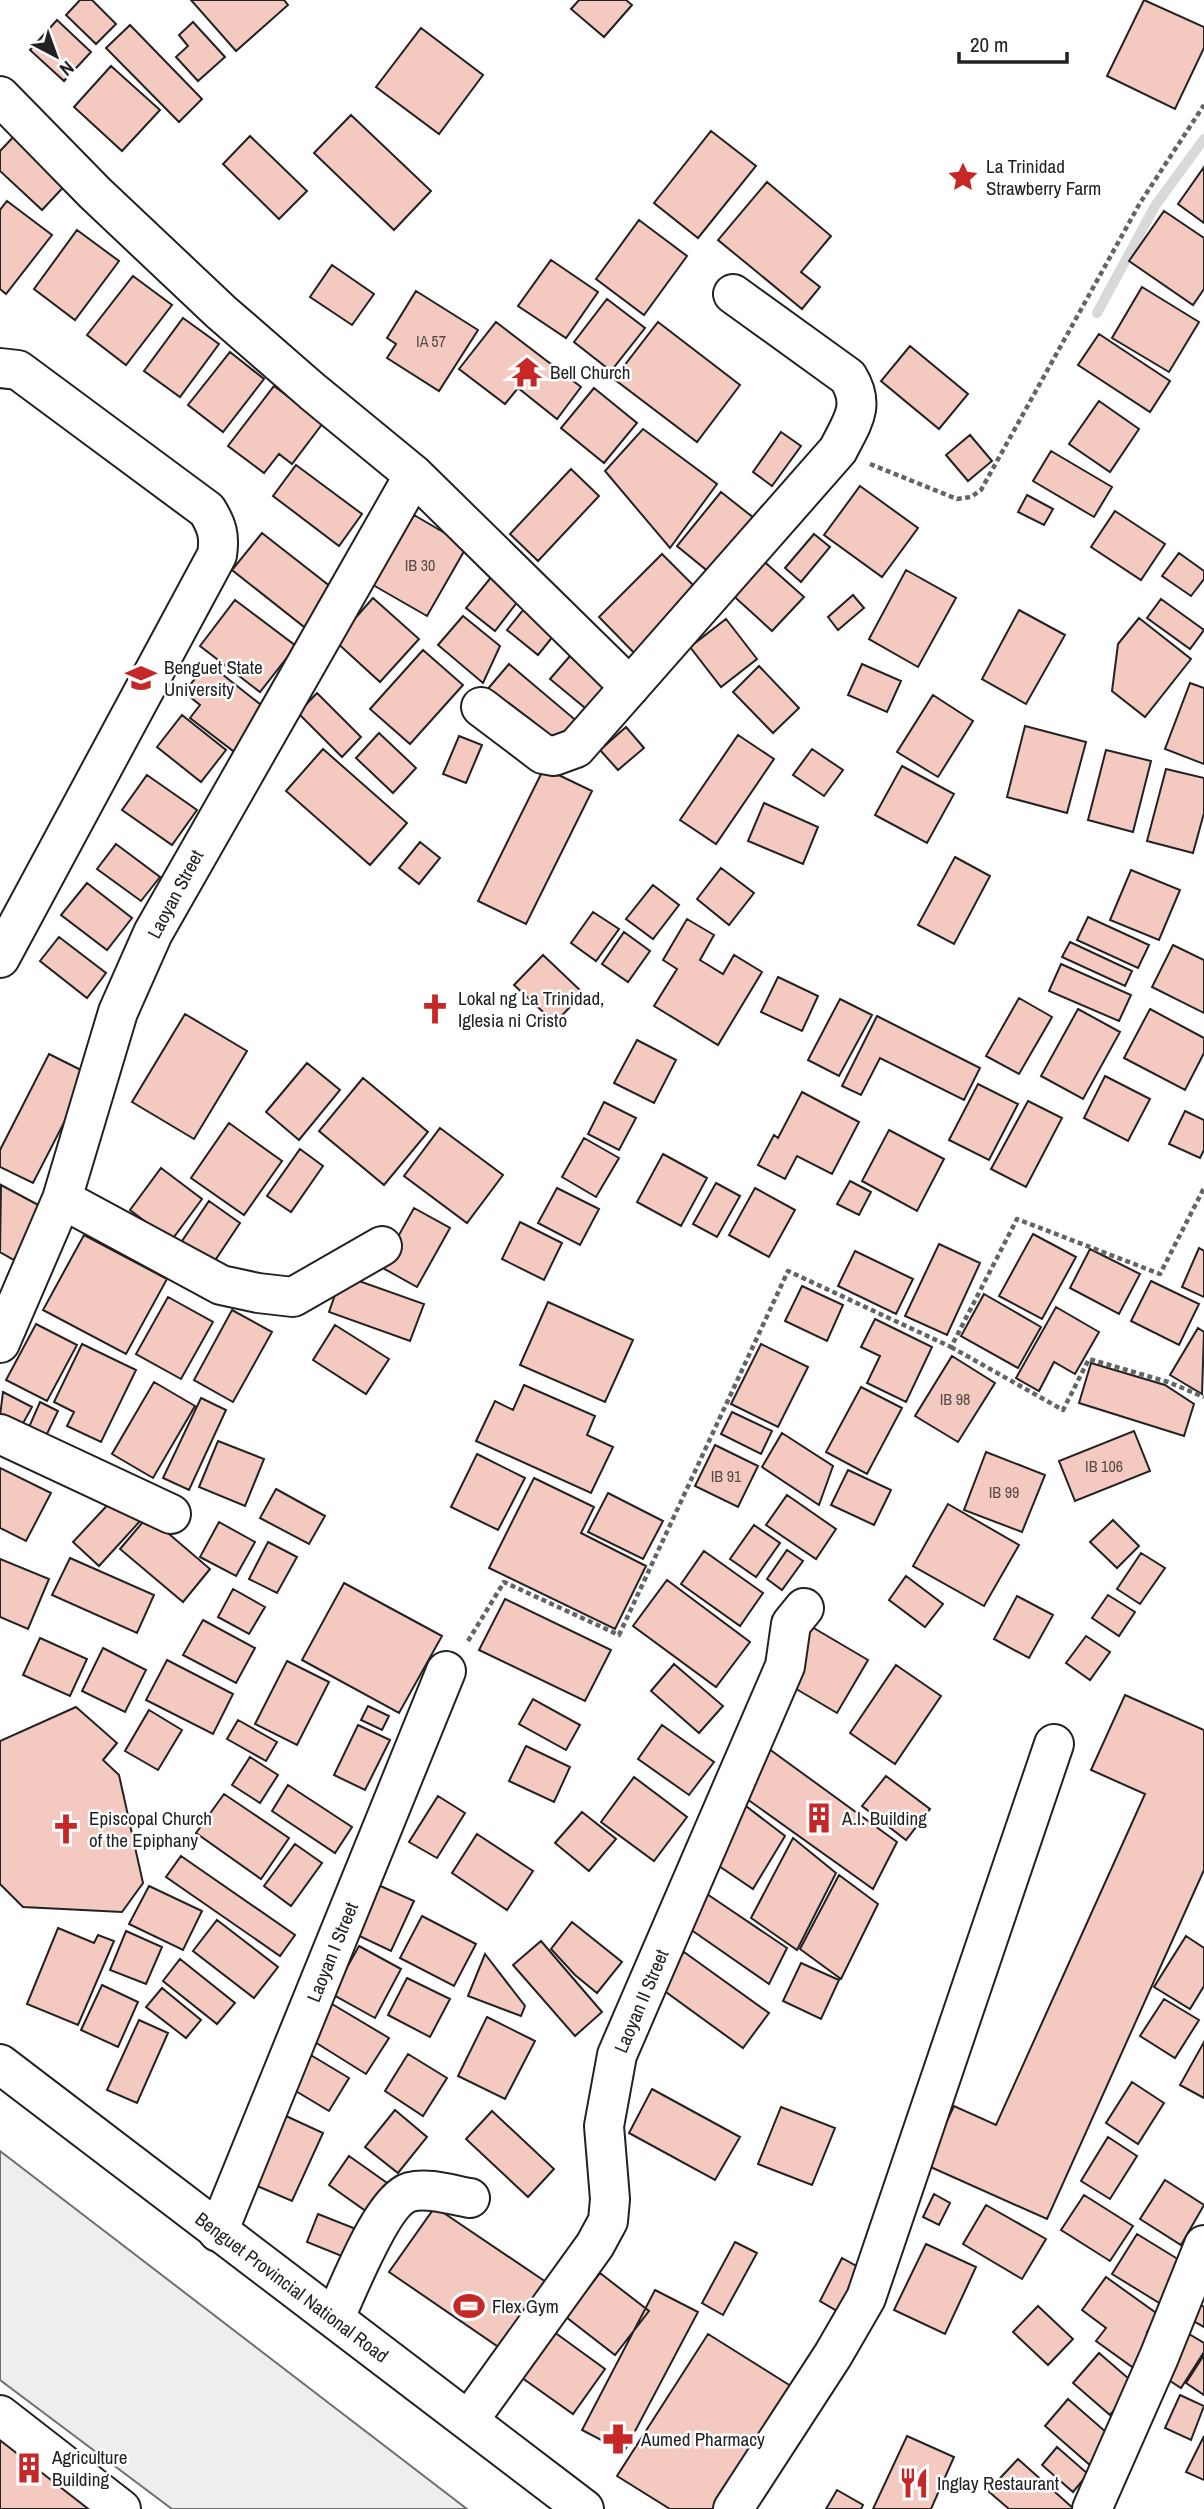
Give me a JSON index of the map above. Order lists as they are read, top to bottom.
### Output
{
  "streets": {
    "main road": [
      "Laoyan Street",
      "Laoyan I Street",
      "Laoyan II Street",
      "Benguet Provincial National Road"
    ]
  },
  "crossings": [
    ["Laoyan I Street", "Benguet Provincial National Road"],
    ["Laoyan II Street", "Benguet Provincial National Road"]
  ],
  "places": {
    "place": ["La Trinidad Strawberry Farm"],
    "temple": ["Bell Church"],
    "school or university": ["Benguet State University"],
    "church": ["Lokal ng La Trinidad, Iglesia ni Cristo", "Episcopal Church of the Epiphany"],
    "building": ["A.I. Building", "Agriculture Building"],
    "sports": ["Flex Gym"],
    "pharmacy": ["Aumed Pharmacy"],
    "restaurant": ["Inglay Restaurant"]
  },
  "house_numbers": [
    "IA 57",
    "IB 30",
    "IB 98",
    "IB 106",
    "IB 91",
    "IB 99"
  ],
  "scale_bar": "20 m",
  "north": "bottom right"
}
